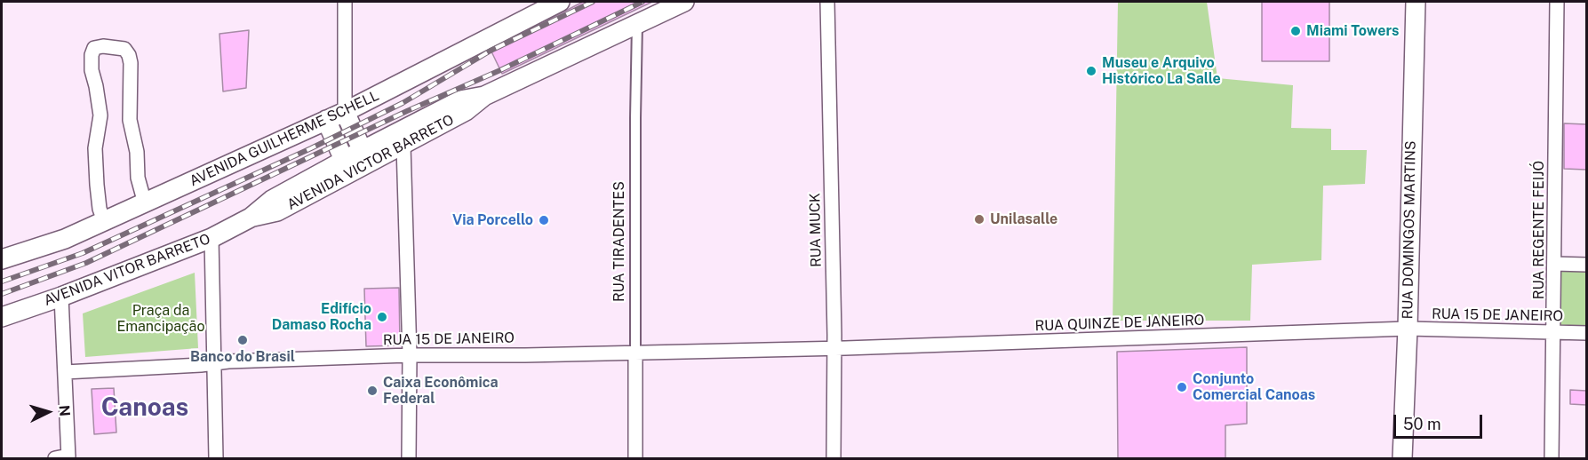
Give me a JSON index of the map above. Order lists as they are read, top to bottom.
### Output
{
  "streets": {
    "main road": [
      "AVENIDA GUILHERME SCHELL",
      "AVENIDA VICTOR BARRETO",
      "RUA DOMINGOS MARTINS",
      "AVENIDA VITOR BARRETO"
    ],
    "street": [
      "RUA MUCK",
      "RUA REGENTE FEIJÓ",
      "RUA TIRADENTES",
      "RUA 15 DE JANEIRO",
      "RUA QUINZE DE JANEIRO"
    ]
  },
  "crossings": [
    ["AVENIDA VICTOR BARRETO", "AVENIDA VITOR BARRETO"],
    ["RUA MUCK", "RUA 15 DE JANEIRO"],
    ["RUA MUCK", "RUA QUINZE DE JANEIRO"],
    ["RUA DOMINGOS MARTINS", "RUA 15 DE JANEIRO"],
    ["RUA DOMINGOS MARTINS", "RUA QUINZE DE JANEIRO"],
    ["RUA REGENTE FEIJÓ", "RUA 15 DE JANEIRO"],
    ["RUA TIRADENTES", "RUA 15 DE JANEIRO"],
    ["RUA 15 DE JANEIRO", "RUA QUINZE DE JANEIRO"]
  ],
  "districts": ["Canoas"],
  "parks": ["Praça da Emancipação"],
  "places": [
    "Miami Towers",
    "Museu e Arquivo Histórico La Salle",
    "Unilasalle",
    "Via Porcello",
    "Edifício Damaso Rocha",
    "Banco do Brasil",
    "Conjunto Comercial Canoas",
    "Caixa Econômica Federal"
  ],
  "scale_bar": "50 m",
  "north": "right"
}
